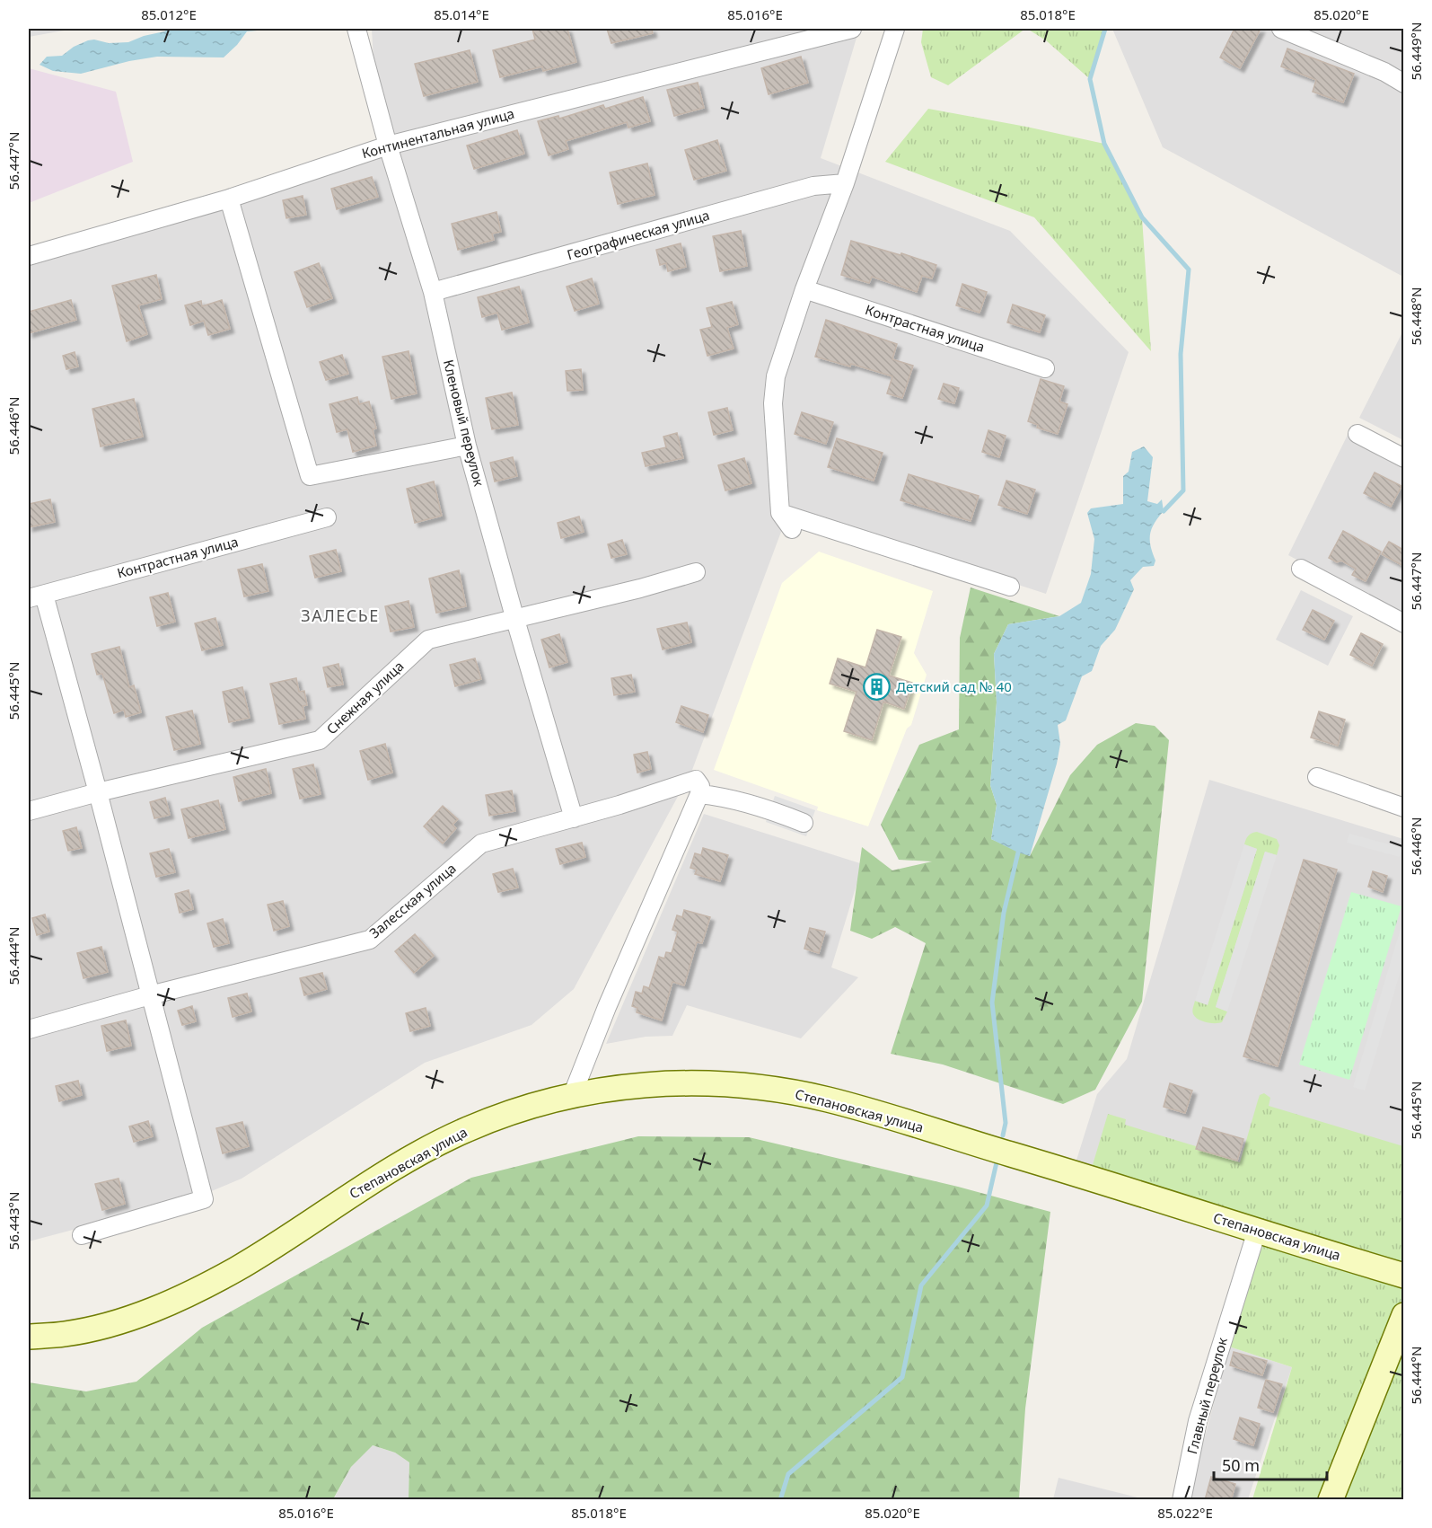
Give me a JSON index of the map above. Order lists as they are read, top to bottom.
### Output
{
  "streets": {
    "street": [
      "Континентальная улица",
      "Географическая улица",
      "Контрастная улица",
      "Кленовый переулок",
      "Снежная улица",
      "Залесская улица",
      "Степановская улица",
      "Главный переулок"
    ]
  },
  "crossings": [
    ["Континентальная улица", "Кленовый переулок"],
    ["Географическая улица", "Кленовый переулок"],
    ["Кленовый переулок", "Снежная улица"],
    ["Кленовый переулок", "Залесская улица"],
    ["Степановская улица", "Главный переулок"]
  ],
  "districts": ["ЗАЛЕСЬЕ"],
  "places": {
    "building": ["Детский сад № 40"]
  },
  "scale_bar": "50 m",
  "coordinates": [
    "85.012°E",
    "85.014°E",
    "85.016°E",
    "85.018°E",
    "85.020°E",
    "56.449°N",
    "56.447°N",
    "56.448°N",
    "56.446°N",
    "56.445°N",
    "56.444°N",
    "56.443°N",
    "85.022°E"
  ]
}
